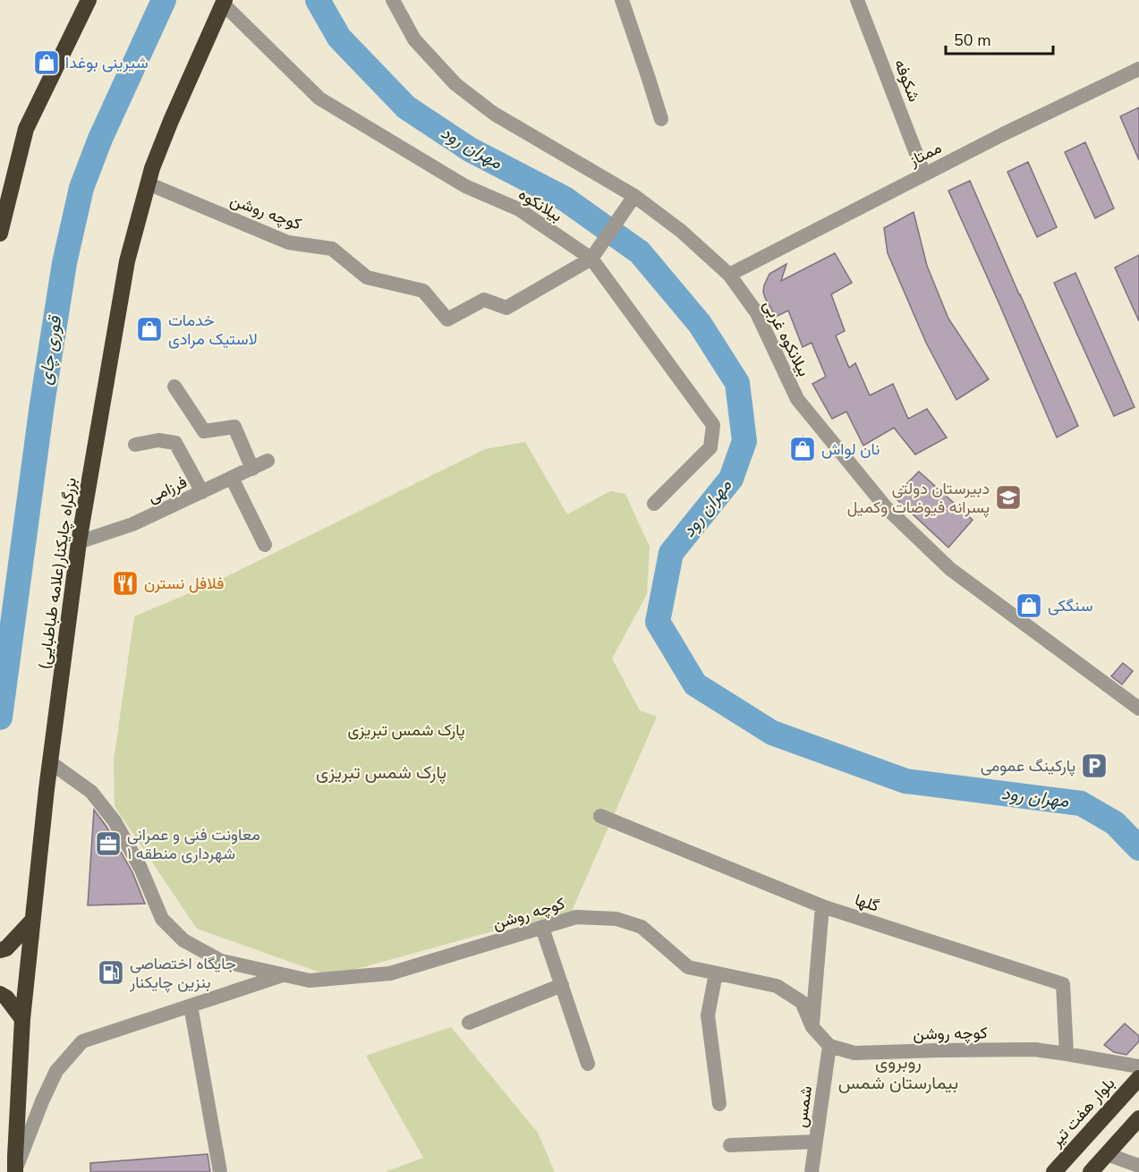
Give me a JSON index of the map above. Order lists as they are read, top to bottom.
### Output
{
  "streets": {
    "highway": ["بزرگراه چایکنار(علامه طباطبایی)", "بلوار هفت تیر"],
    "street": [
      "شکوفه",
      "ممتاز",
      "بیلانکوه",
      "کوچه روشن",
      "بیلانکوه غربی",
      "فرزامی",
      "گلها",
      "شمس"
    ]
  },
  "crossings": [
    ["شکوفه", "ممتاز"],
    ["ممتاز", "بیلانکوه غربی"],
    ["بیلانکوه", "کوچه روشن"],
    ["بیلانکوه", "بزرگراه چایکنار(علامه طباطبایی)"],
    ["کوچه روشن", "بزرگراه چایکنار(علامه طباطبایی)"],
    ["کوچه روشن", "گلها"],
    ["کوچه روشن", "شمس"],
    ["فرزامی", "بزرگراه چایکنار(علامه طباطبایی)"]
  ],
  "districts": ["پارک شمس تبریزی", "روبروی بیمارستان شمس"],
  "water": ["مهران رود", "قوری چای"],
  "parks": ["پارک شمس تبریزی"],
  "places": {
    "shop": [
      "شیرینی بوغدا",
      "خدمات لاستیک مرادی",
      "نان لواش",
      "سنگکی"
    ],
    "school or university": ["دبیرستان دولتی پسرانه فیوضات وکمیل"],
    "restaurant": ["فلافل نسترن"],
    "parking": ["پارکینگ عمومی"],
    "office": ["معاونت فنی و عمرانی شهرداری منطقه ۱"],
    "fuel station": ["جایگاه اختصاصی بنزین چایکنار"]
  },
  "scale_bar": "50 m"
}
